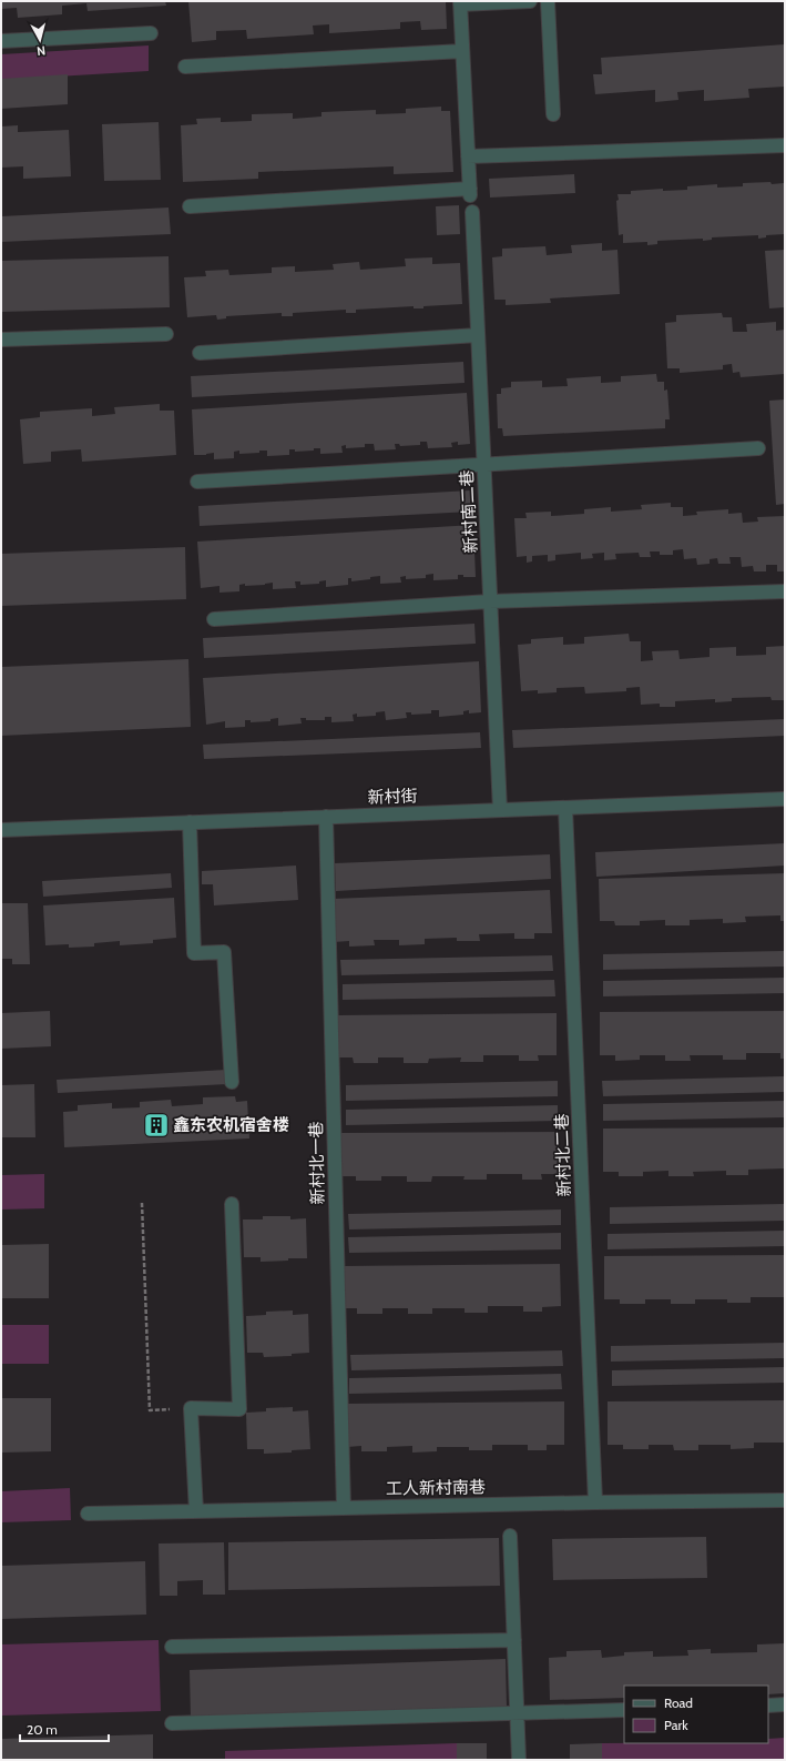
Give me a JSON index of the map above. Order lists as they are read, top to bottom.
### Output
{
  "streets": {
    "street": [
      "新村南二巷",
      "新村街",
      "新村北二巷",
      "新村北一巷",
      "工人新村南巷"
    ]
  },
  "crossings": [
    ["新村南二巷", "新村街"],
    ["新村街", "新村北二巷"],
    ["新村街", "新村北一巷"],
    ["新村北二巷", "工人新村南巷"],
    ["新村北一巷", "工人新村南巷"]
  ],
  "places": {
    "building": ["鑫东农机宿舍楼"]
  },
  "legend": ["Road", "Park"],
  "scale_bar": "20 m",
  "north": "bottom"
}
